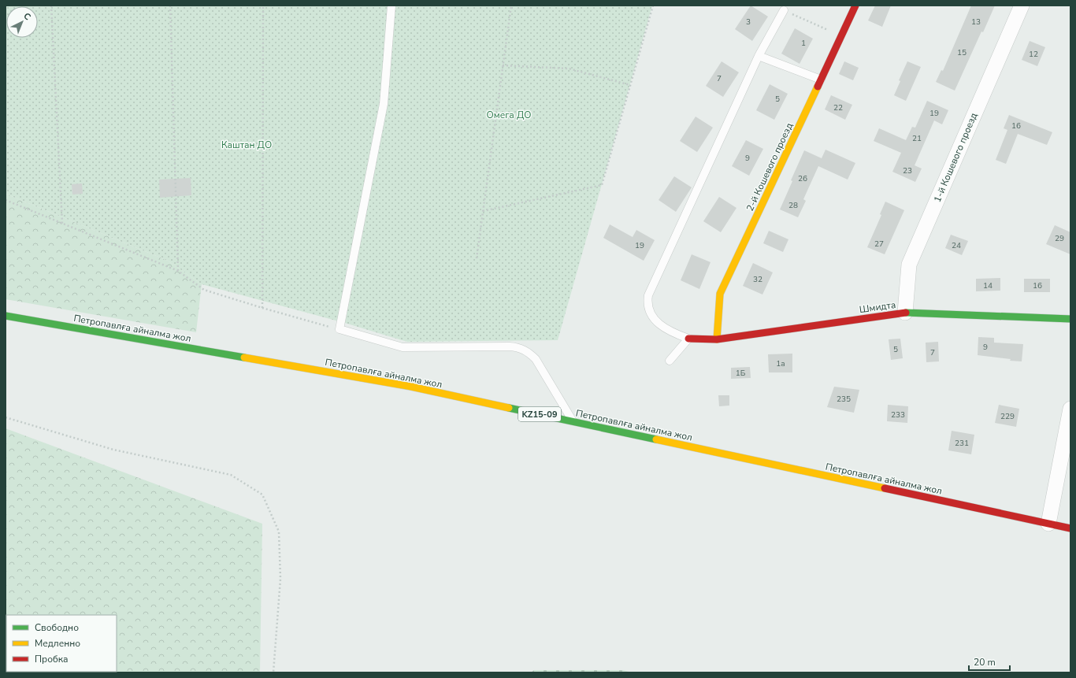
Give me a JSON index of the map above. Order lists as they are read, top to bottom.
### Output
{
  "streets": {
    "main road": [
      "2-й Кошевого проезд",
      "Шмидта",
      "Петропавлға айналма жол",
      "KZ15-09"
    ],
    "street": ["1-й Кошевого проезд"]
  },
  "crossings": [
    ["1-й Кошевого проезд", "Шмидта"],
    ["2-й Кошевого проезд", "Шмидта"]
  ],
  "parks": ["Омега ДО", "Каштан ДО"],
  "house_numbers": [
    "3",
    "13",
    "1",
    "15",
    "12",
    "7",
    "5",
    "22",
    "19",
    "16",
    "21",
    "9",
    "23",
    "26",
    "28",
    "29",
    "27",
    "19",
    "24",
    "32",
    "14",
    "16",
    "9",
    "5",
    "7",
    "1а",
    "1Б",
    "235",
    "233",
    "229",
    "231"
  ],
  "legend": ["Свободно", "Медленно", "Пробка"],
  "scale_bar": "20 m",
  "north": "top right"
}
